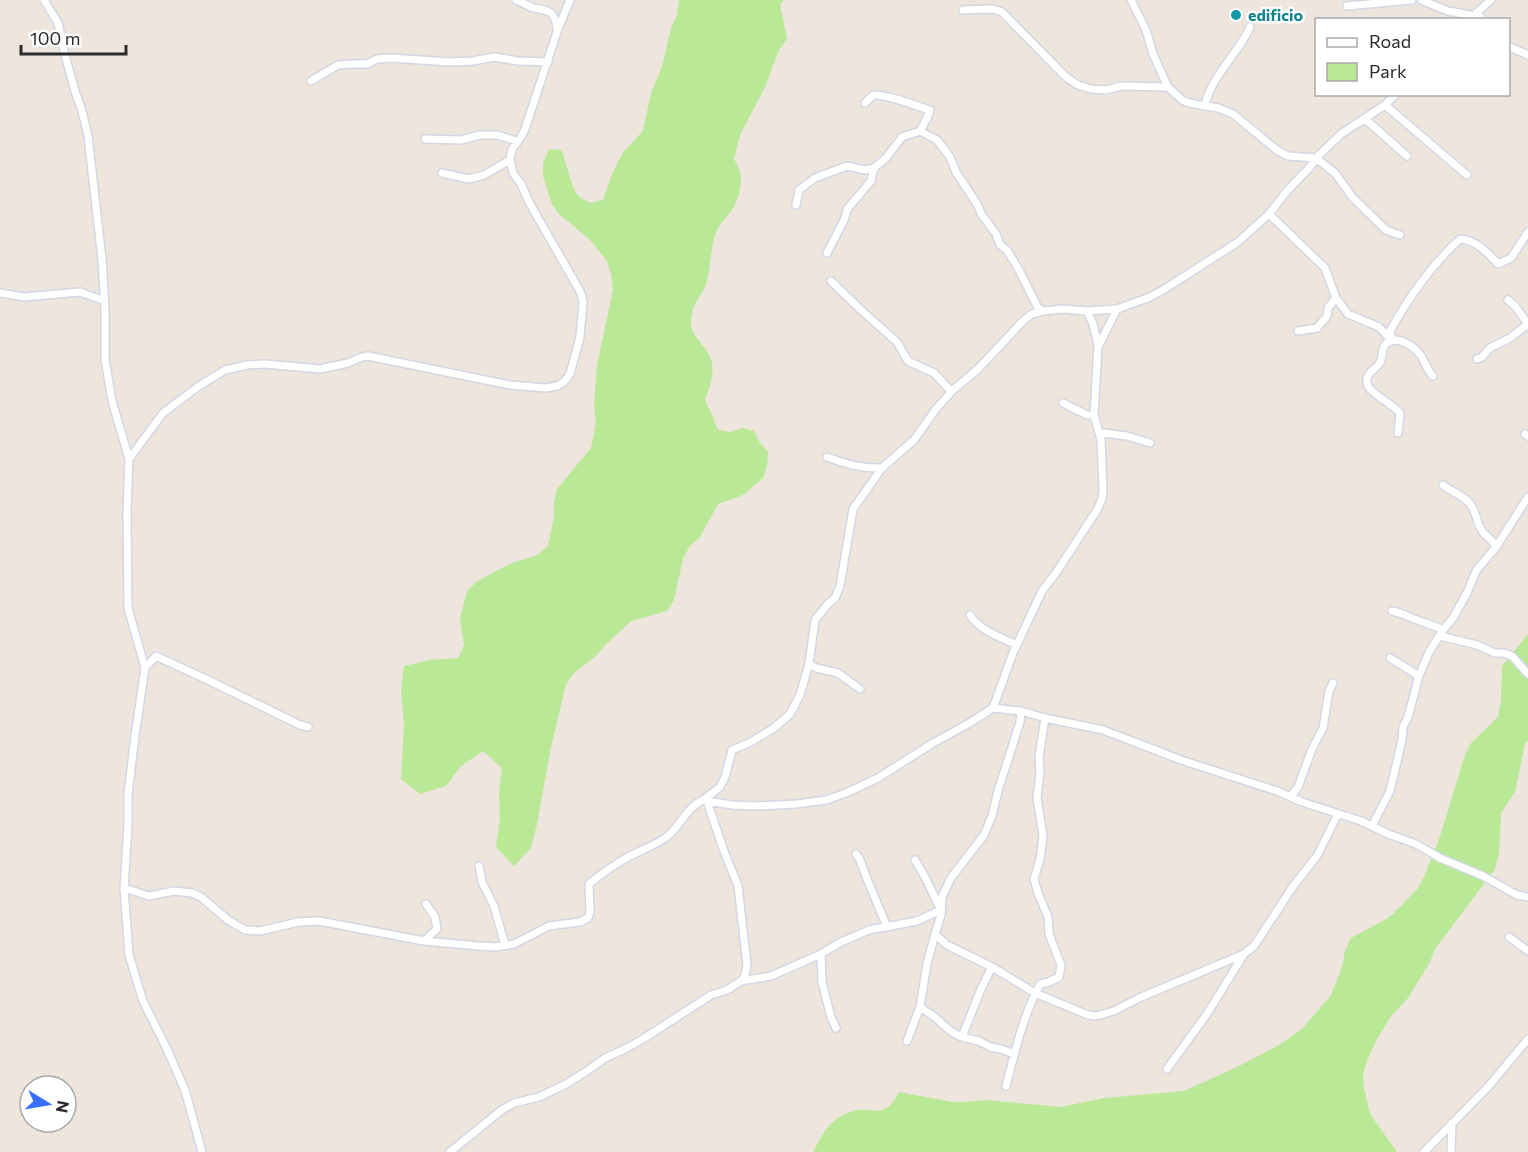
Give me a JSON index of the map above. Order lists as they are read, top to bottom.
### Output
{
  "places": ["edificio"],
  "legend": ["Road", "Park"],
  "scale_bar": "100 m",
  "north": "right"
}
